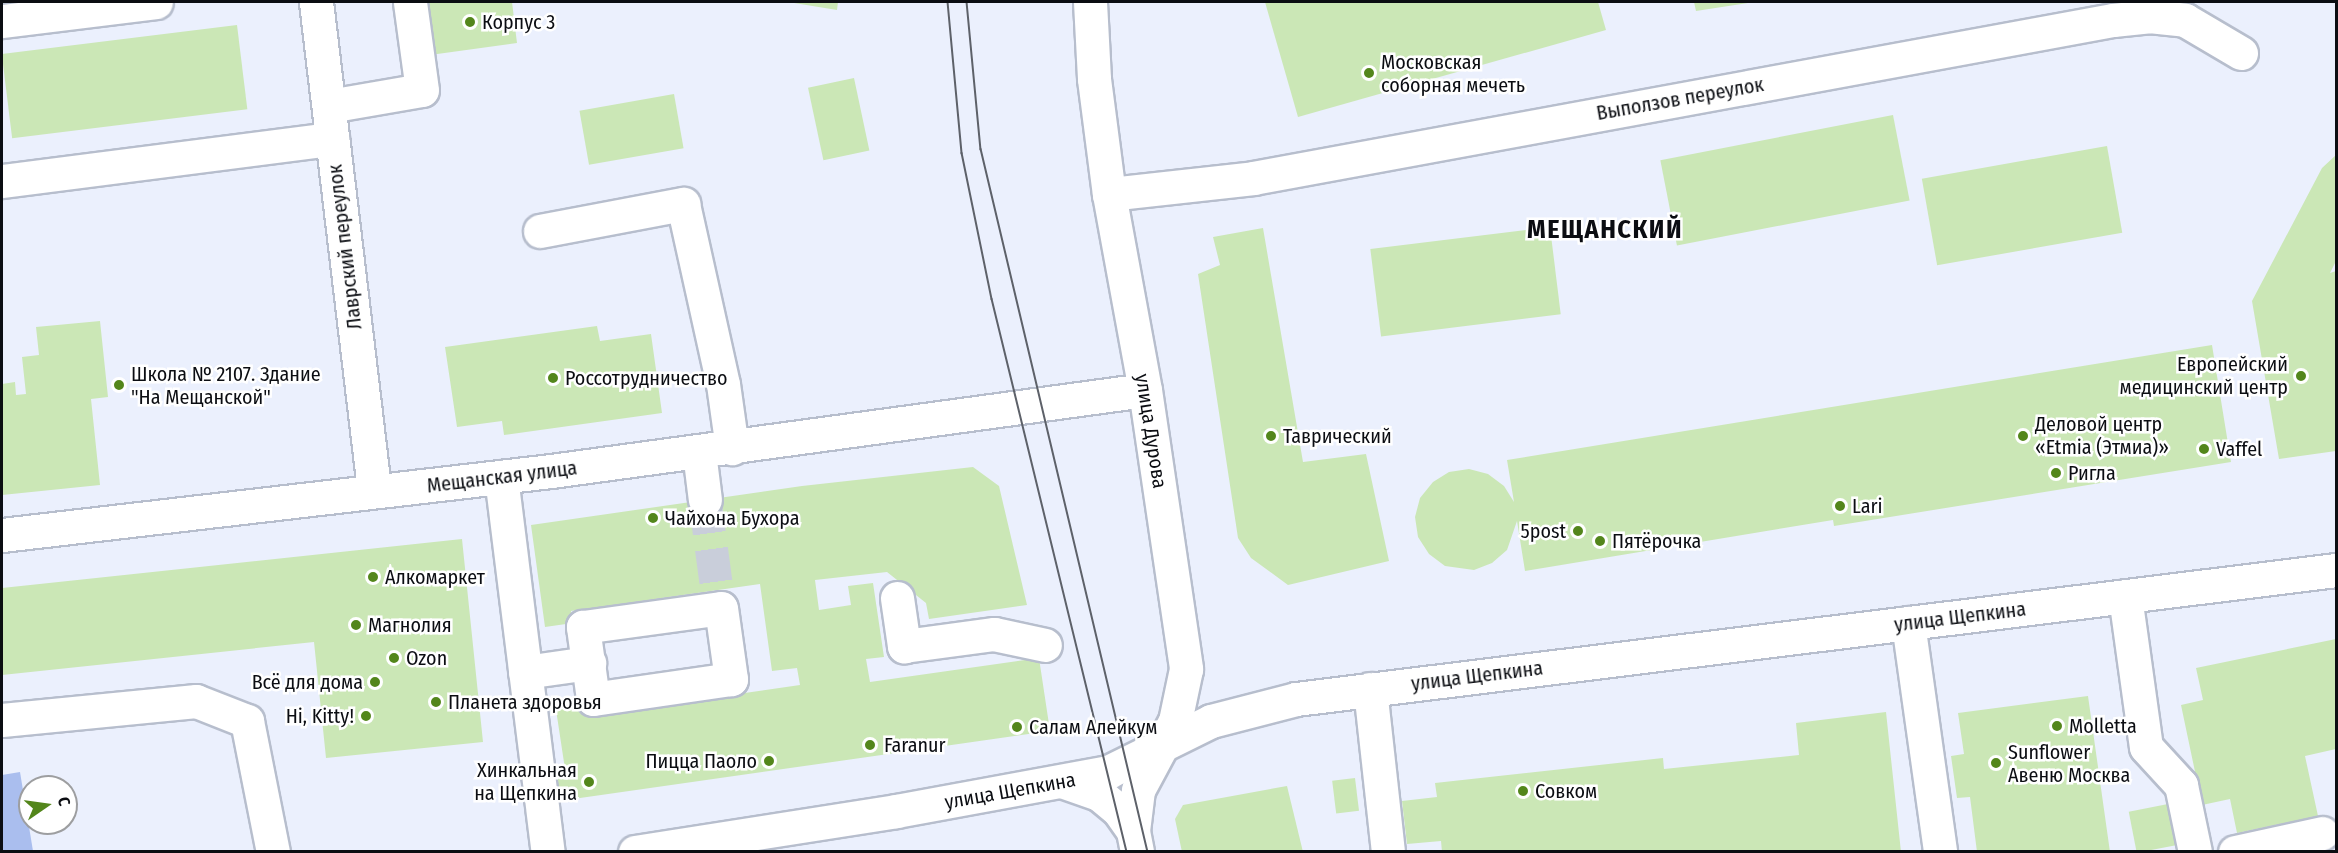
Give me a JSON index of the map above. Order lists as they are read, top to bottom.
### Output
{
  "streets": {
    "street": [
      "Выползов переулок",
      "Лаврский переулок",
      "улица Дурова",
      "Мещанская улица",
      "улица Щепкина"
    ]
  },
  "crossings": [
    ["Выползов переулок", "улица Дурова"],
    ["Лаврский переулок", "Мещанская улица"],
    ["улица Дурова", "Мещанская улица"],
    ["улица Дурова", "улица Щепкина"]
  ],
  "districts": ["МЕЩАНСКИЙ"],
  "places": [
    "Корпус 3",
    "Московская соборная мечеть",
    "Европейский медицинский центр",
    "Россотрудничество",
    "Школа № 2107. Здание \"На Мещанской\"",
    "Таврический",
    "Деловой центр «Etmia (Этмиа)»",
    "Vaffel",
    "Ригла",
    "Lari",
    "Чайхона Бухора",
    "5post",
    "Пятёрочка",
    "Алкомаркет",
    "Магнолия",
    "Ozon",
    "Всё для дома",
    "Планета здоровья",
    "Hi, Kitty!",
    "Molletta",
    "Салам Алейкум",
    "Faranur",
    "Пицца Паоло",
    "Sunflower Авеню Москва",
    "Хинкальная на Щепкина",
    "Совком"
  ],
  "north": "right"
}
